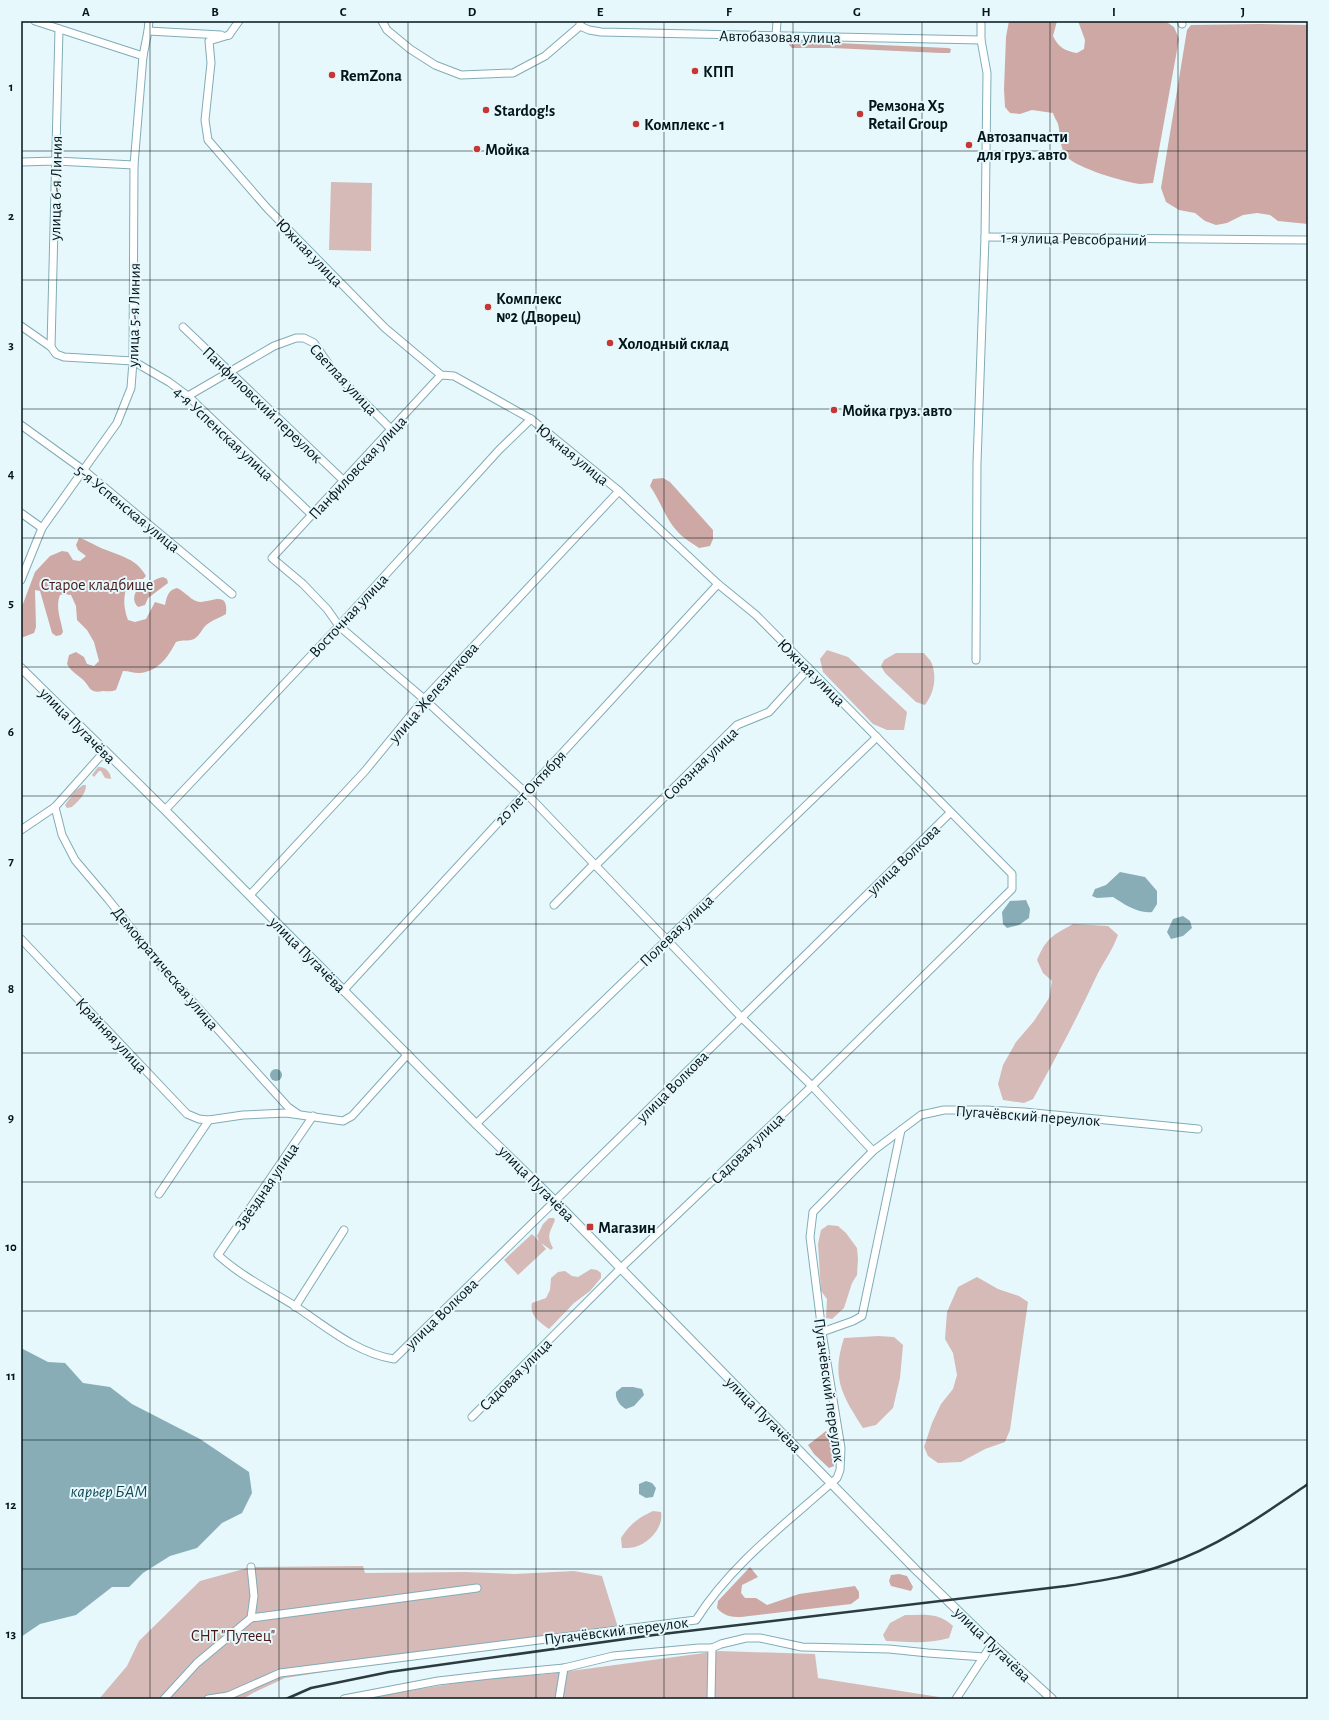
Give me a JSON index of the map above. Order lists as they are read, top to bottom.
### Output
{
  "streets": {
    "street": [
      "Автобазовая улица",
      "улица 6-я Линия",
      "1-я улица Ревсобраний",
      "Южная улица",
      "улица 5-я Линия",
      "Светлая улица",
      "Панфиловский переулок",
      "4-я Успенская улица",
      "Панфиловская улица",
      "5-я Успенская улица",
      "Восточная улица",
      "улица Железнякова",
      "улица Пугачёва",
      "Союзная улица",
      "20 лет Октября",
      "улица Волкова",
      "Полевая улица",
      "Демократическая улица",
      "Крайняя улица",
      "Пугачёвский переулок",
      "Садовая улица",
      "Звёздная улица"
    ]
  },
  "crossings": [
    ["Автобазовая улица", "1-я улица Ревсобраний"],
    ["улица 6-я Линия", "4-я Успенская улица"],
    ["Южная улица", "Панфиловская улица"],
    ["Южная улица", "Восточная улица"],
    ["Южная улица", "улица Железнякова"],
    ["Южная улица", "Союзная улица"],
    ["Южная улица", "20 лет Октября"],
    ["Южная улица", "улица Волкова"],
    ["Южная улица", "Полевая улица"],
    ["Южная улица", "Садовая улица"],
    ["улица 5-я Линия", "4-я Успенская улица"],
    ["улица 5-я Линия", "5-я Успенская улица"],
    ["Светлая улица", "Панфиловский переулок"],
    ["Светлая улица", "4-я Успенская улица"],
    ["Светлая улица", "Панфиловская улица"],
    ["Панфиловский переулок", "Панфиловская улица"],
    ["4-я Успенская улица", "Панфиловская улица"],
    ["Панфиловская улица", "Восточная улица"],
    ["Восточная улица", "улица Пугачёва"],
    ["улица Железнякова", "улица Пугачёва"],
    ["улица Пугачёва", "20 лет Октября"],
    ["улица Пугачёва", "улица Волкова"],
    ["улица Пугачёва", "Полевая улица"],
    ["улица Пугачёва", "Пугачёвский переулок"],
    ["улица Пугачёва", "Садовая улица"],
    ["улица Волкова", "Звёздная улица"]
  ],
  "water": ["карьер БАМ"],
  "parks": ["Старое кладбище", "СНТ \"Путеец\""],
  "places": {
    "other": [
      "КПП",
      "RemZona",
      "Stardog!s",
      "Ремзона X5 Retail Group",
      "Комплекс - 1",
      "Автозапчасти для груз. авто",
      "Мойка",
      "Комплекс №2 (Дворец)",
      "Холодный склад",
      "Мойка груз. авто"
    ],
    "transit": ["Магазин"]
  },
  "grid": {
    "columns": [
      "A",
      "B",
      "C",
      "D",
      "E",
      "F",
      "G",
      "H",
      "I",
      "J"
    ],
    "rows": [
      "1",
      "2",
      "3",
      "4",
      "5",
      "6",
      "7",
      "8",
      "9",
      "10",
      "11",
      "12",
      "13"
    ]
  }
}
